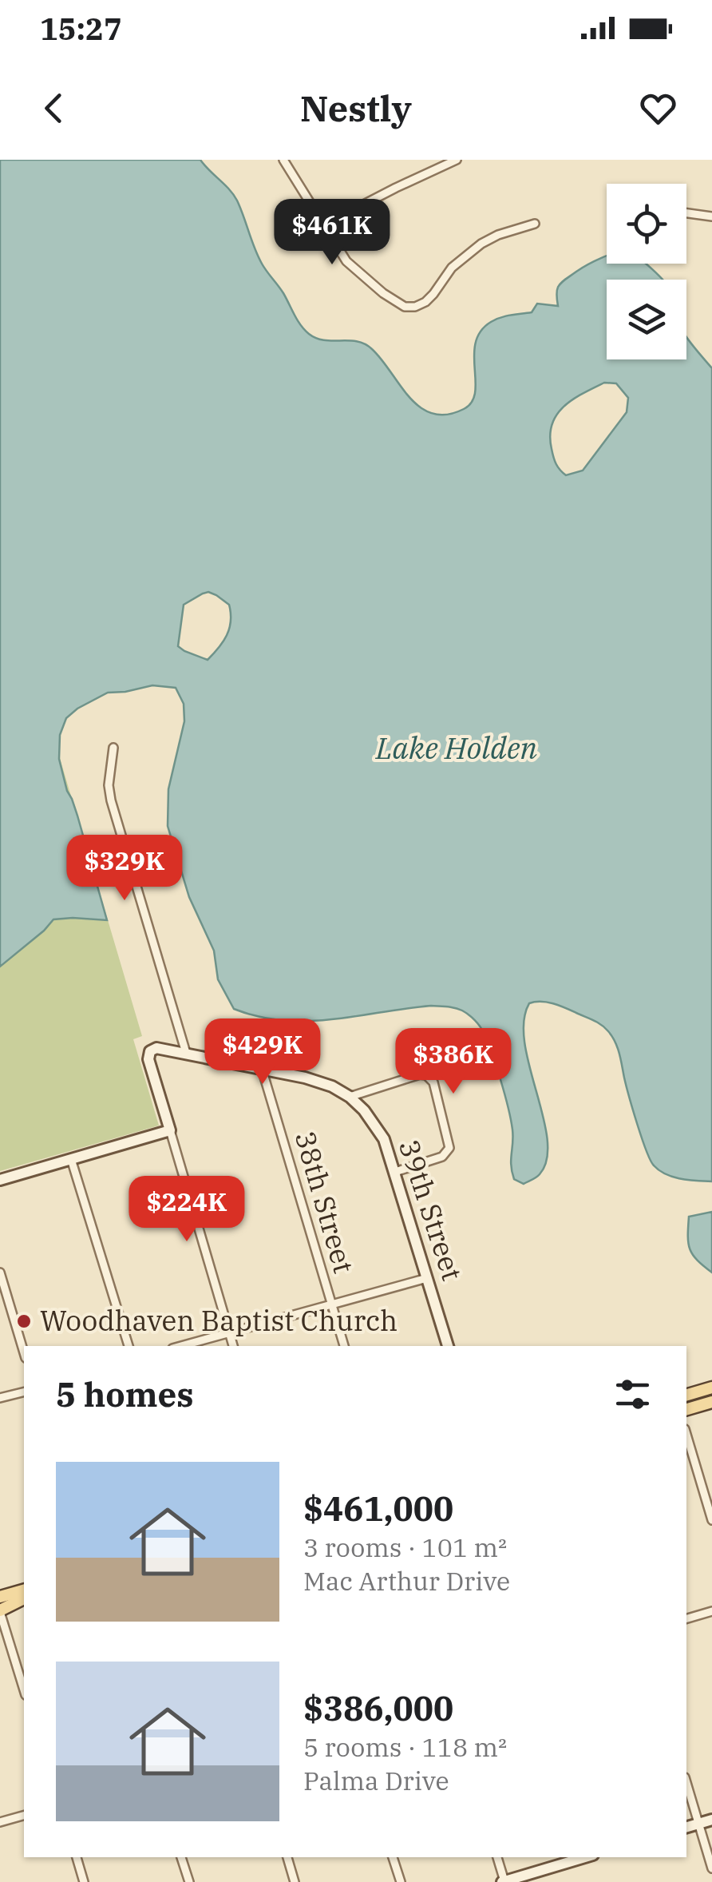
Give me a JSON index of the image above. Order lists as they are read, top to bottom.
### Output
{
  "streets": {
    "street": ["38th Street", "39th Street"]
  },
  "water": ["Lake Holden"],
  "places": ["Woodhaven Baptist Church"],
  "page": {
    "status": "15:27",
    "header": "Nestly",
    "price": [
      "$461K",
      "$329K",
      "$429K",
      "$386K",
      "$224K"
    ],
    "heading": "5 homes",
    "list": [
      {
        "name": "$461,000",
        "note": "3 rooms · 101 m² · Mac Arthur Drive"
      },
      {
        "name": "$386,000",
        "note": "5 rooms · 118 m² · Palma Drive"
      }
    ]
  }
}
